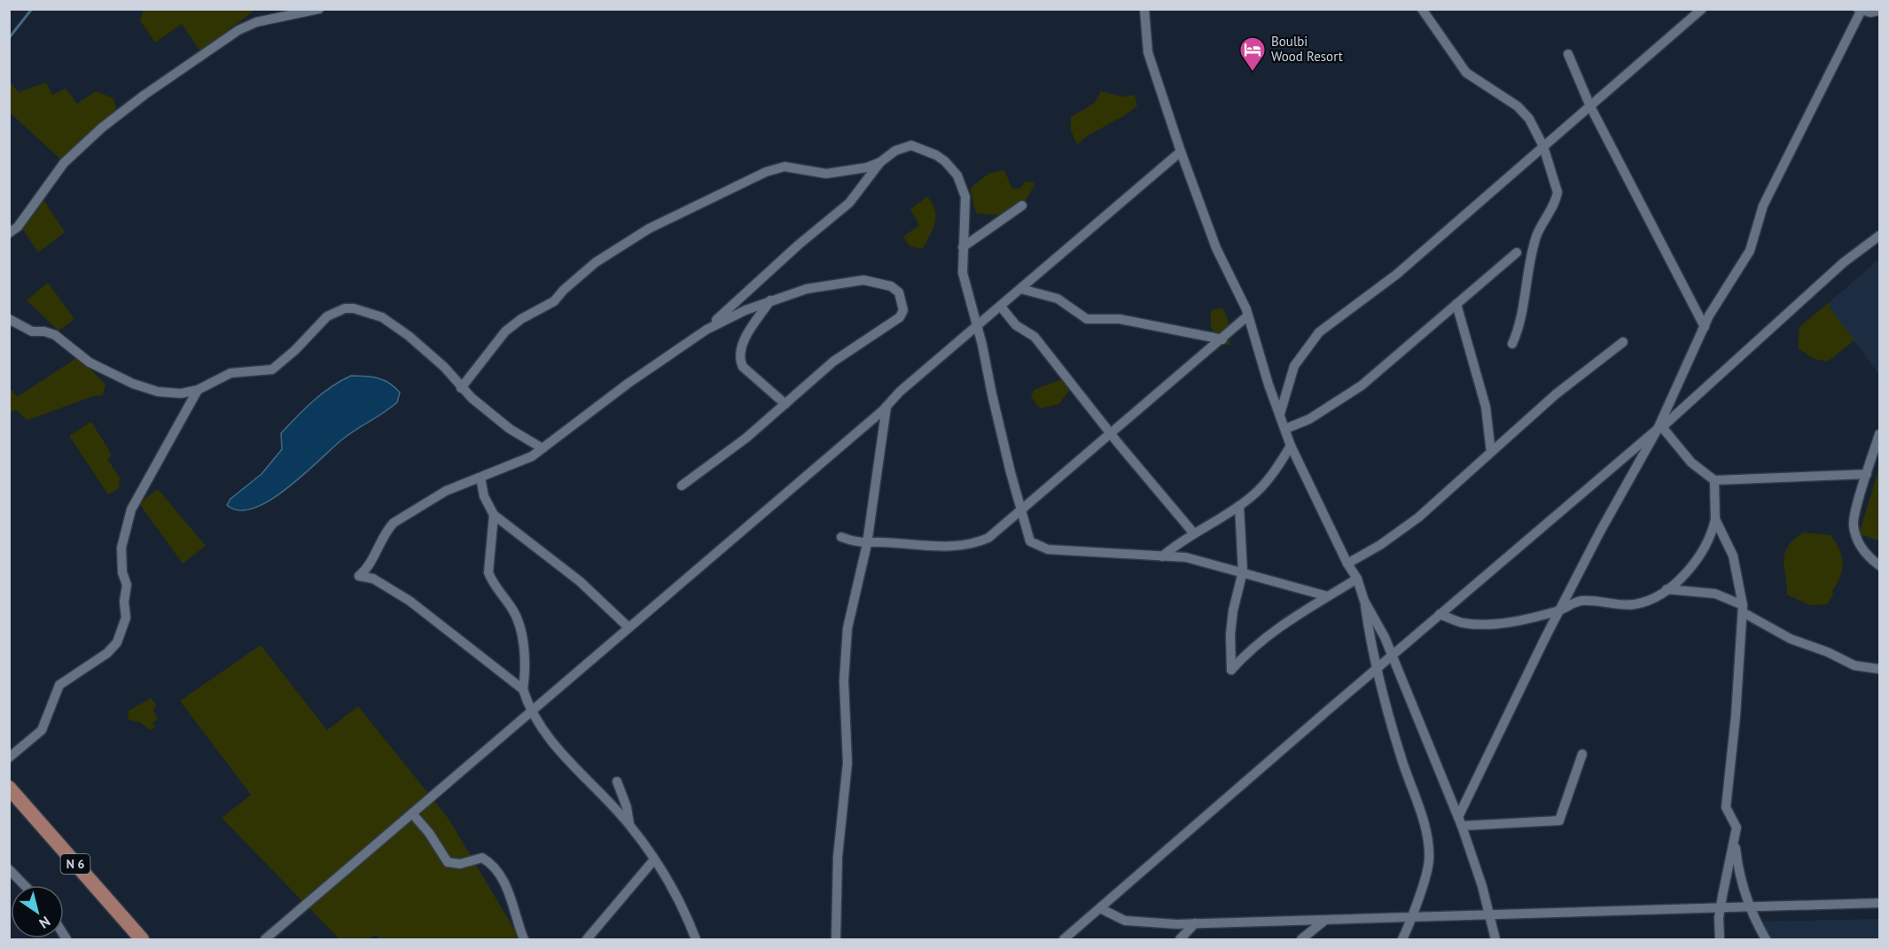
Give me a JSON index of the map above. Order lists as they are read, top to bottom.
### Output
{
  "streets": {
    "main road": ["N 6"]
  },
  "places": {
    "hotel": ["Boulbi Wood Resort"]
  },
  "north": "bottom right"
}
